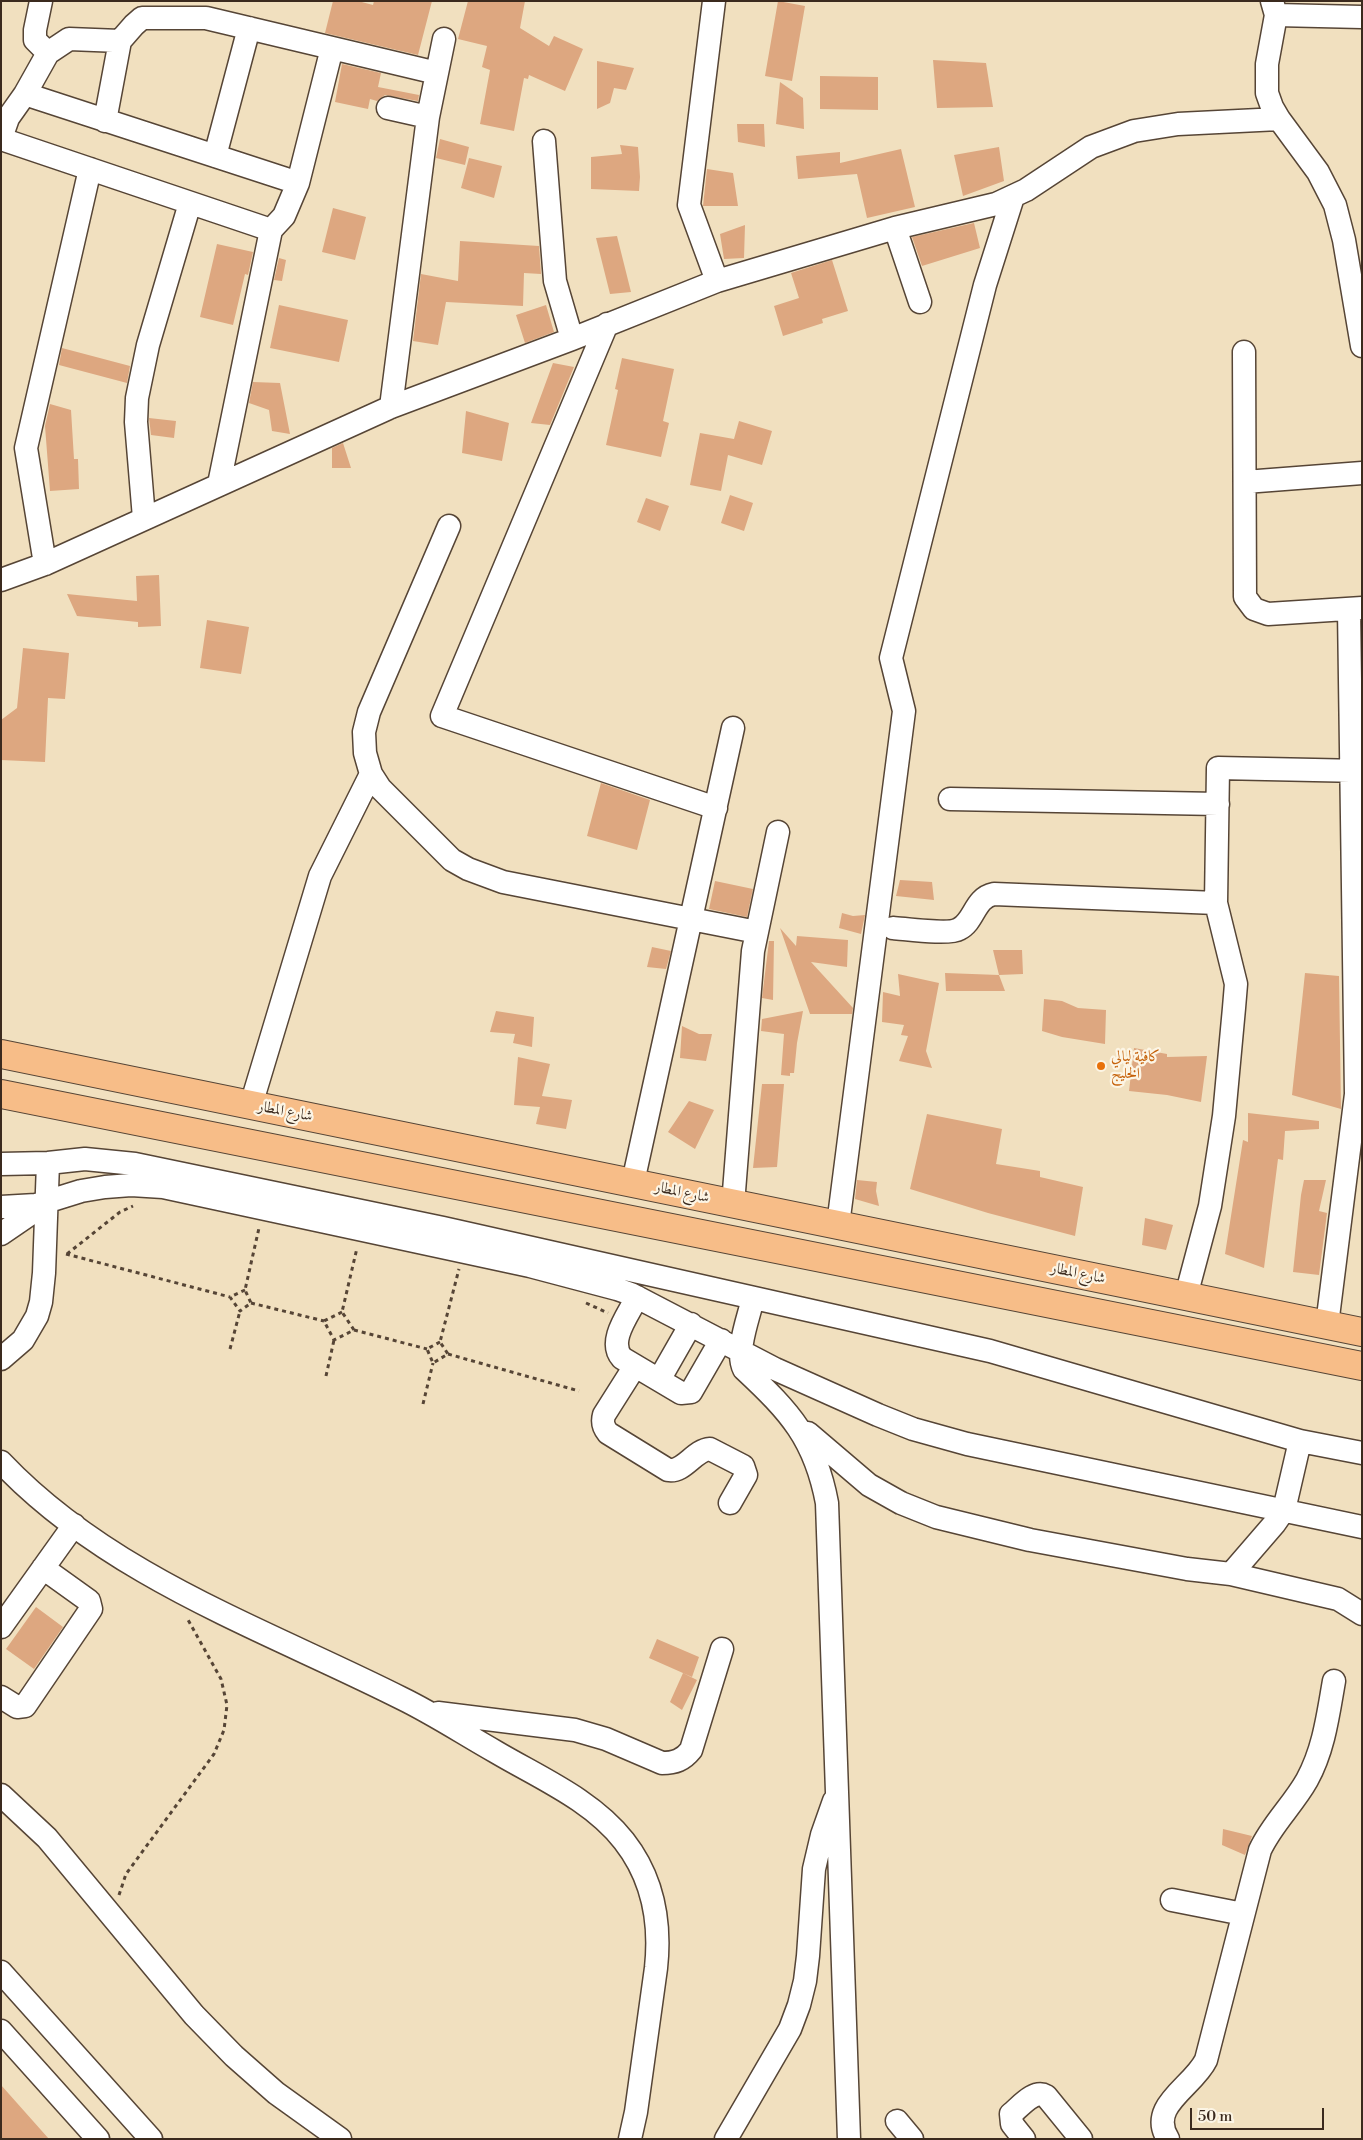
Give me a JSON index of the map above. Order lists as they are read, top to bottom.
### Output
{
  "streets": {
    "main road": ["شارع المطار"]
  },
  "places": ["كافية ليالي الخليج"],
  "scale_bar": "50 m"
}
